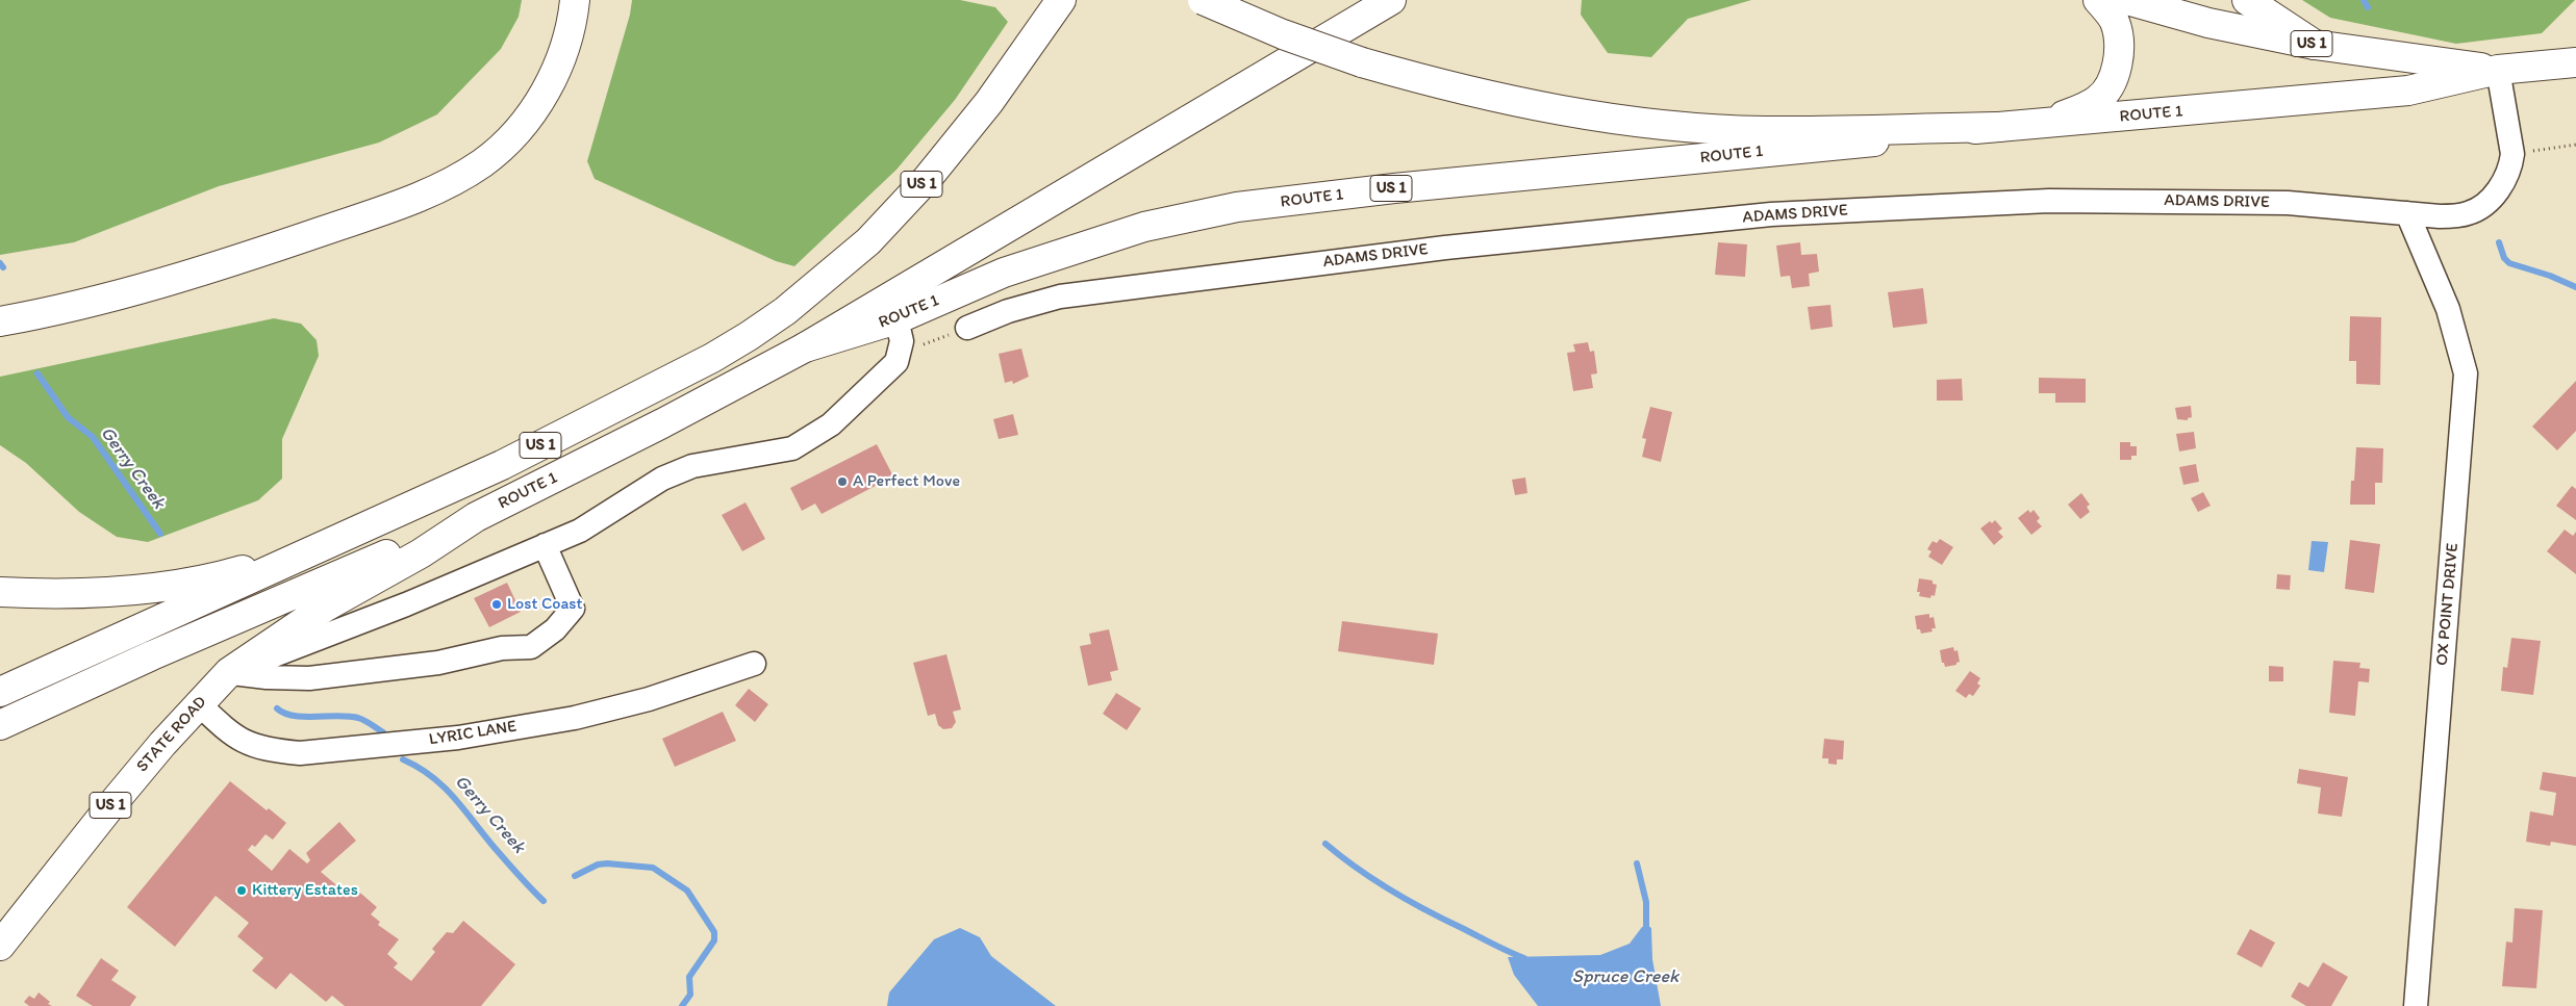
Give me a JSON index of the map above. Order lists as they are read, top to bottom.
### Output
{
  "streets": {
    "main road": ["US 1", "ROUTE 1", "STATE ROAD"],
    "street": ["ADAMS DRIVE", "OX POINT DRIVE", "LYRIC LANE"]
  },
  "crossings": [
    ["ROUTE 1", "ADAMS DRIVE"],
    ["ROUTE 1", "STATE ROAD"],
    ["ADAMS DRIVE", "OX POINT DRIVE"],
    ["LYRIC LANE", "STATE ROAD"]
  ],
  "water": ["Gerry Creek", "Spruce Creek"],
  "places": ["A Perfect Move", "Lost Coast", "Kittery Estates"]
}
